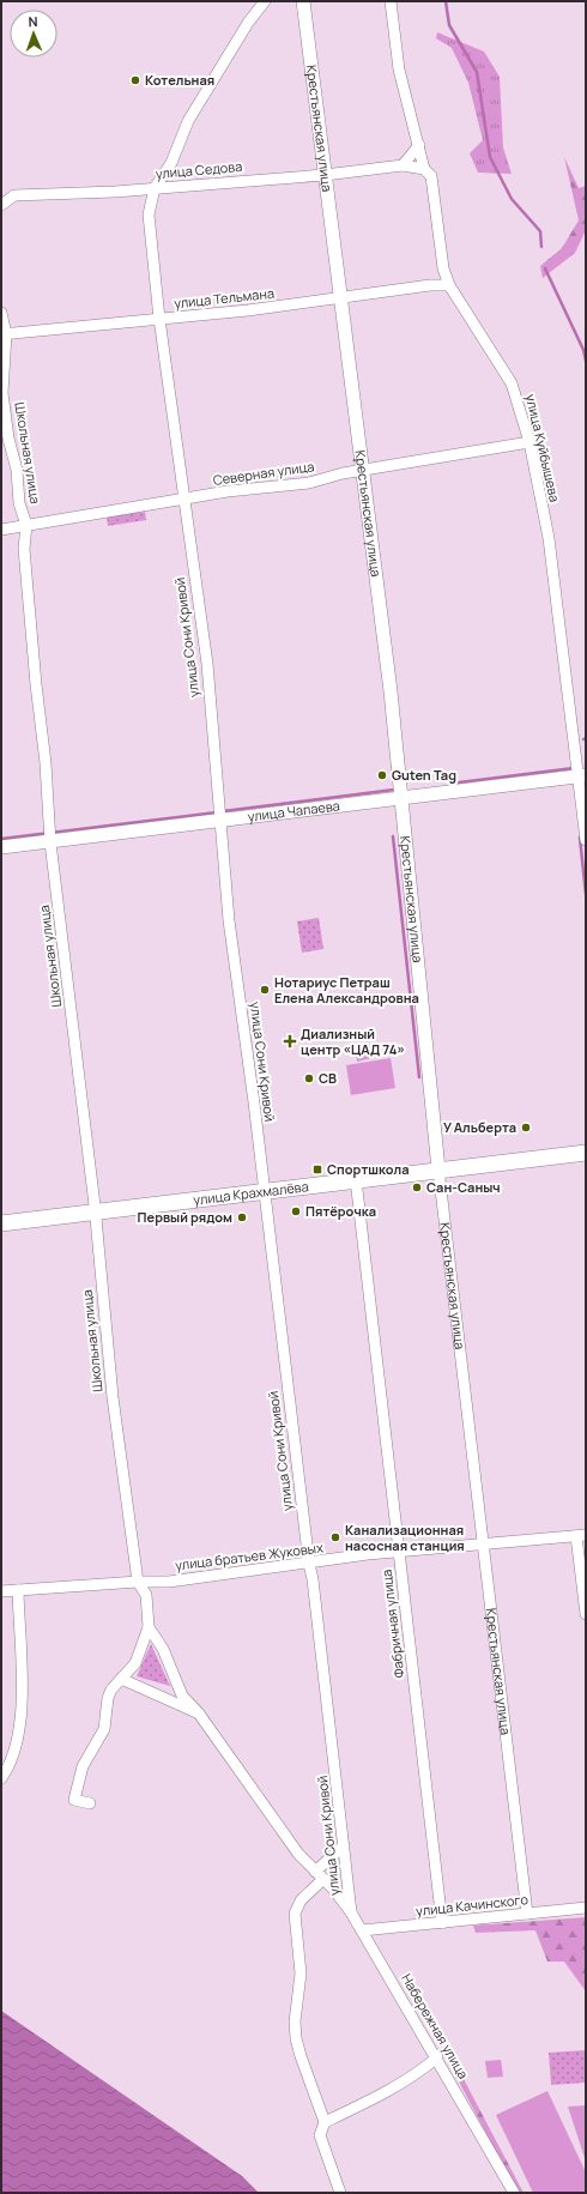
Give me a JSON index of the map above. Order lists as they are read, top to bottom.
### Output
{
  "streets": {
    "main road": ["улица Крахмалёва"],
    "street": [
      "Крестьянская улица",
      "улица Седова",
      "улица Тельмана",
      "улица Куйбышева",
      "Школьная улица",
      "Северная улица",
      "улица Сони Кривой",
      "улица Чапаева",
      "улица братьев Жуковых",
      "Фабричная улица",
      "улица Качинского",
      "Набережная улица"
    ]
  },
  "crossings": [
    ["Крестьянская улица", "улица Седова"],
    ["Крестьянская улица", "улица Тельмана"],
    ["Крестьянская улица", "Северная улица"],
    ["Крестьянская улица", "улица Чапаева"],
    ["Крестьянская улица", "улица Крахмалёва"],
    ["Крестьянская улица", "улица братьев Жуковых"],
    ["Крестьянская улица", "улица Качинского"],
    ["улица Седова", "улица Куйбышева"],
    ["улица Седова", "улица Сони Кривой"],
    ["улица Тельмана", "улица Куйбышева"],
    ["улица Тельмана", "Школьная улица"],
    ["улица Тельмана", "улица Сони Кривой"],
    ["улица Куйбышева", "Северная улица"],
    ["улица Куйбышева", "улица Чапаева"],
    ["Школьная улица", "Северная улица"],
    ["Школьная улица", "улица Чапаева"],
    ["Школьная улица", "улица Крахмалёва"],
    ["Школьная улица", "улица братьев Жуковых"],
    ["Школьная улица", "Набережная улица"],
    ["Северная улица", "улица Сони Кривой"],
    ["улица Сони Кривой", "улица Чапаева"],
    ["улица Сони Кривой", "улица Крахмалёва"],
    ["улица Сони Кривой", "улица братьев Жуковых"],
    ["улица Сони Кривой", "Набережная улица"],
    ["улица Крахмалёва", "Фабричная улица"],
    ["улица братьев Жуковых", "Фабричная улица"],
    ["Фабричная улица", "улица Качинского"],
    ["улица Качинского", "Набережная улица"]
  ],
  "places": {
    "other": [
      "Котельная",
      "Guten Tag",
      "Нотариус Петраш Елена Александровна",
      "СВ",
      "У Альберта",
      "Сан-Саныч",
      "Пятёрочка",
      "Первый рядом",
      "Канализационная насосная станция"
    ],
    "health": ["Диализный центр «ЦАД 74»"],
    "transit": ["Спортшкола"]
  },
  "north": "top"
}
